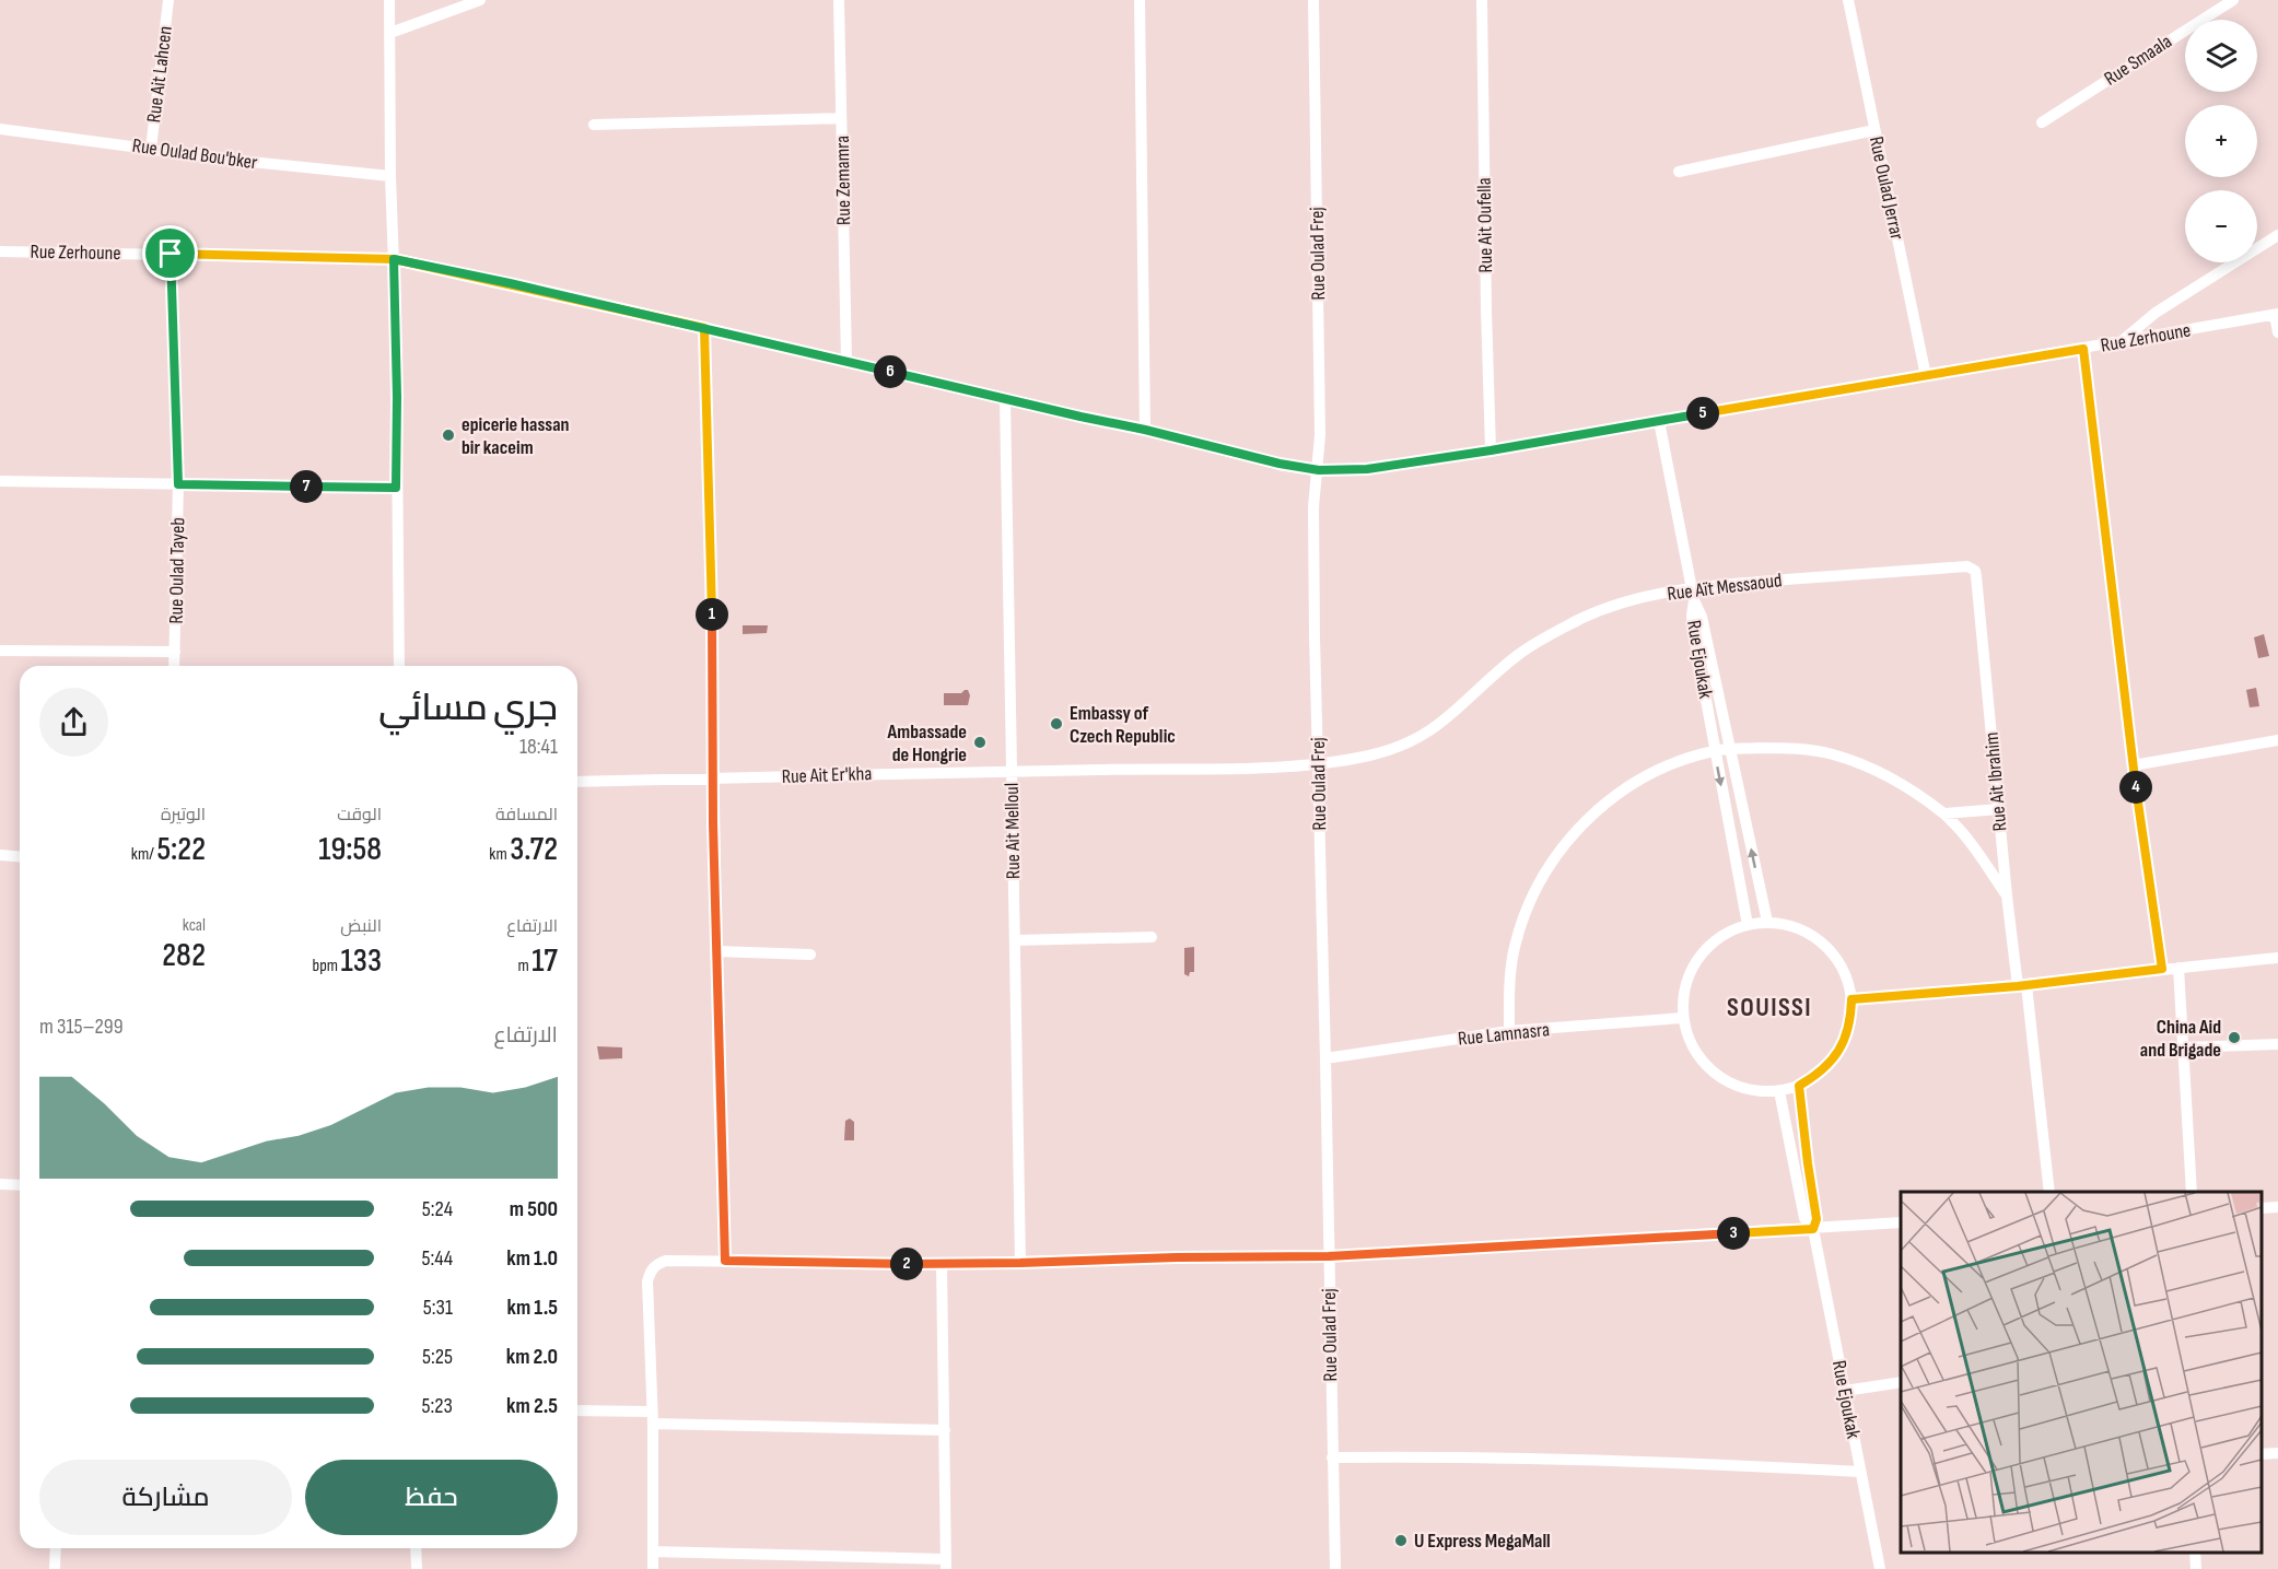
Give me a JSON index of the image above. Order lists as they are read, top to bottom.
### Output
{
  "streets": {
    "street": [
      "Rue Smaala",
      "Rue Ait Lahcen",
      "Rue Oulad Bou'bker",
      "Rue Zemamra",
      "Rue Oulad Jerrar",
      "Rue Ait Oufella",
      "Rue Zerhoune",
      "Rue Oulad Frej",
      "Rue Oulad Tayeb",
      "Rue Aït Messaoud",
      "Rue Ejoukak",
      "Rue Ait Er'kha",
      "Rue Ait Ibrahim",
      "Rue Ait Melloul",
      "Rue Lamnasra"
    ]
  },
  "crossings": [
    ["Rue Ait Lahcen", "Rue Oulad Bou'bker"],
    ["Rue Zemamra", "Rue Zerhoune"],
    ["Rue Oulad Jerrar", "Rue Zerhoune"],
    ["Rue Ait Oufella", "Rue Zerhoune"],
    ["Rue Zerhoune", "Rue Oulad Frej"],
    ["Rue Zerhoune", "Rue Oulad Tayeb"],
    ["Rue Zerhoune", "Rue Ait Melloul"],
    ["Rue Oulad Frej", "Rue Aït Messaoud"],
    ["Rue Oulad Frej", "Rue Ait Er'kha"],
    ["Rue Oulad Frej", "Rue Lamnasra"],
    ["Rue Aït Messaoud", "Rue Ait Er'kha"],
    ["Rue Aït Messaoud", "Rue Ait Ibrahim"],
    ["Rue Ejoukak", "Rue Lamnasra"],
    ["Rue Ait Er'kha", "Rue Ait Melloul"]
  ],
  "districts": ["SOUISSI"],
  "places": [
    "epicerie hassan bir kaceim",
    "Embassy of Czech Republic",
    "Ambassade de Hongrie",
    "China Aid and Brigade",
    "U Express MegaMall"
  ],
  "page": {
    "map_buttons": ["+", "−"],
    "pins": [
      "6",
      "5",
      "7",
      "1",
      "4",
      "3",
      "2"
    ],
    "heading": ["جري مسائي", "18:41"],
    "stats": [
      ["المسافة", "3.72 km"],
      ["الوقت", "19:58"],
      ["الوتيرة", "5:22 /km"],
      ["الارتفاع", "17 m"],
      ["النبض", "133 bpm"],
      ["kcal", "282"]
    ],
    "chart": ["الارتفاع", "299–315 m"],
    "list": [
      {
        "name": "500 m",
        "note": "5:24"
      },
      {
        "name": "1.0 km",
        "note": "5:44"
      },
      {
        "name": "1.5 km",
        "note": "5:31"
      },
      {
        "name": "2.0 km",
        "note": "5:25"
      },
      {
        "name": "2.5 km",
        "note": "5:23"
      }
    ],
    "buttons": ["حفظ", "مشاركة"]
  }
}
